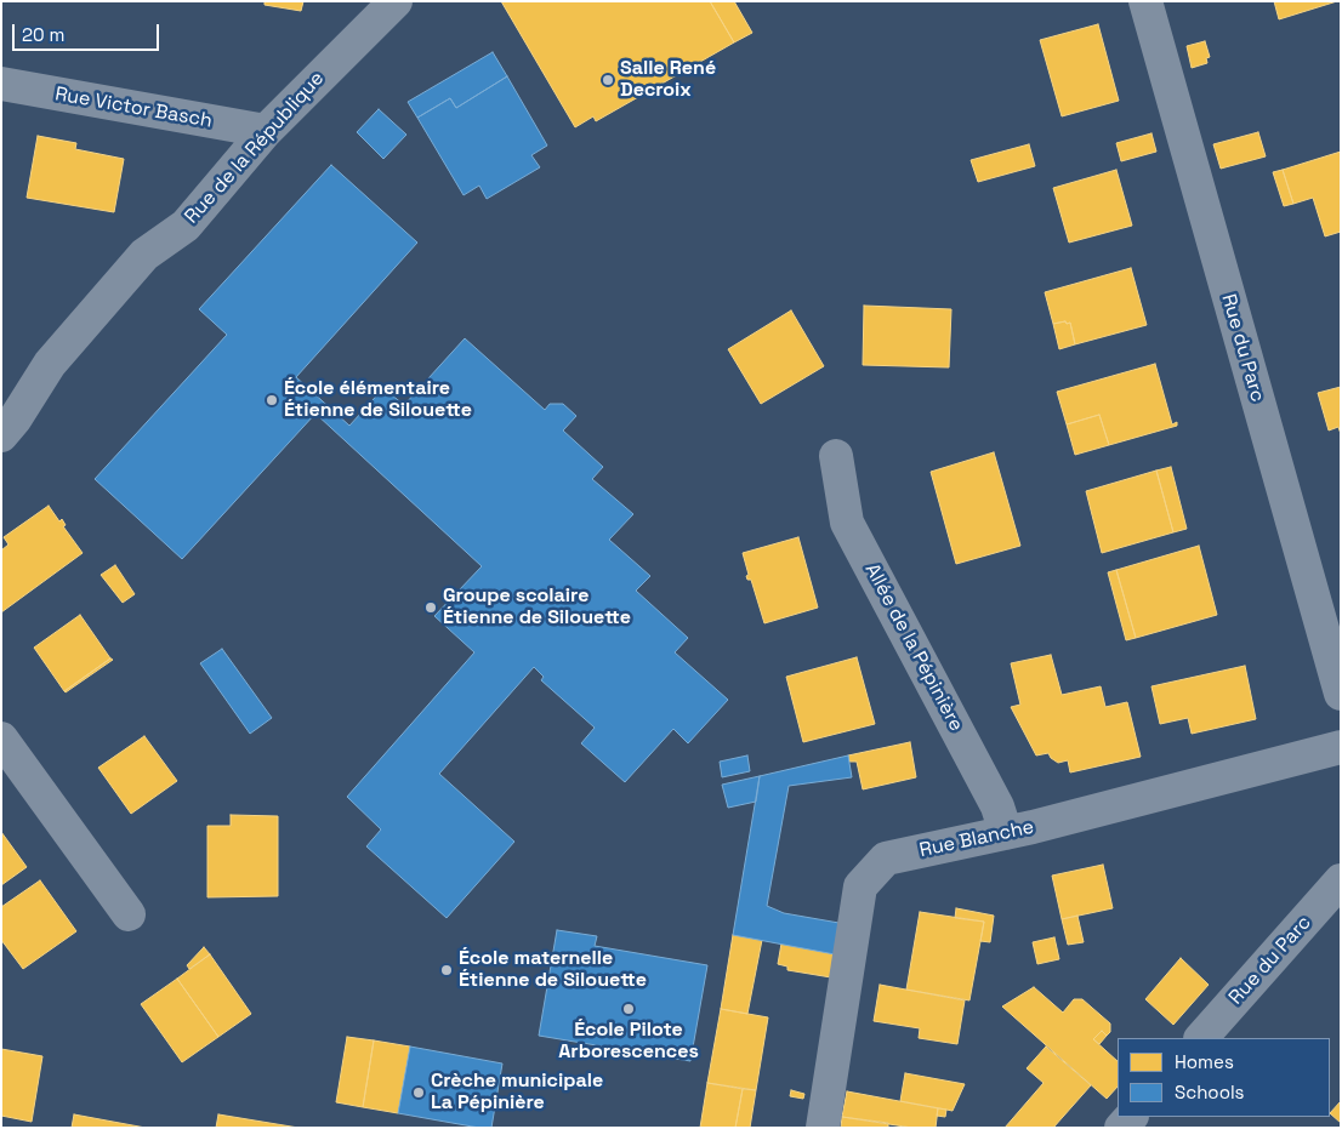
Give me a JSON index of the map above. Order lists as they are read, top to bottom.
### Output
{
  "streets": {
    "street": [
      "Rue Victor Basch",
      "Rue de la République",
      "Rue du Parc",
      "Allée de la Pépinière",
      "Rue Blanche"
    ]
  },
  "crossings": [
    ["Rue Victor Basch", "Rue de la République"],
    ["Allée de la Pépinière", "Rue Blanche"]
  ],
  "places": [
    "Salle René Decroix",
    "École élémentaire Étienne de Silouette",
    "Groupe scolaire Étienne de Silouette",
    "École maternelle Étienne de Silouette",
    "École Pilote Arborescences",
    "Crèche municipale La Pépinière"
  ],
  "legend": ["Homes", "Schools"],
  "scale_bar": "20 m"
}
